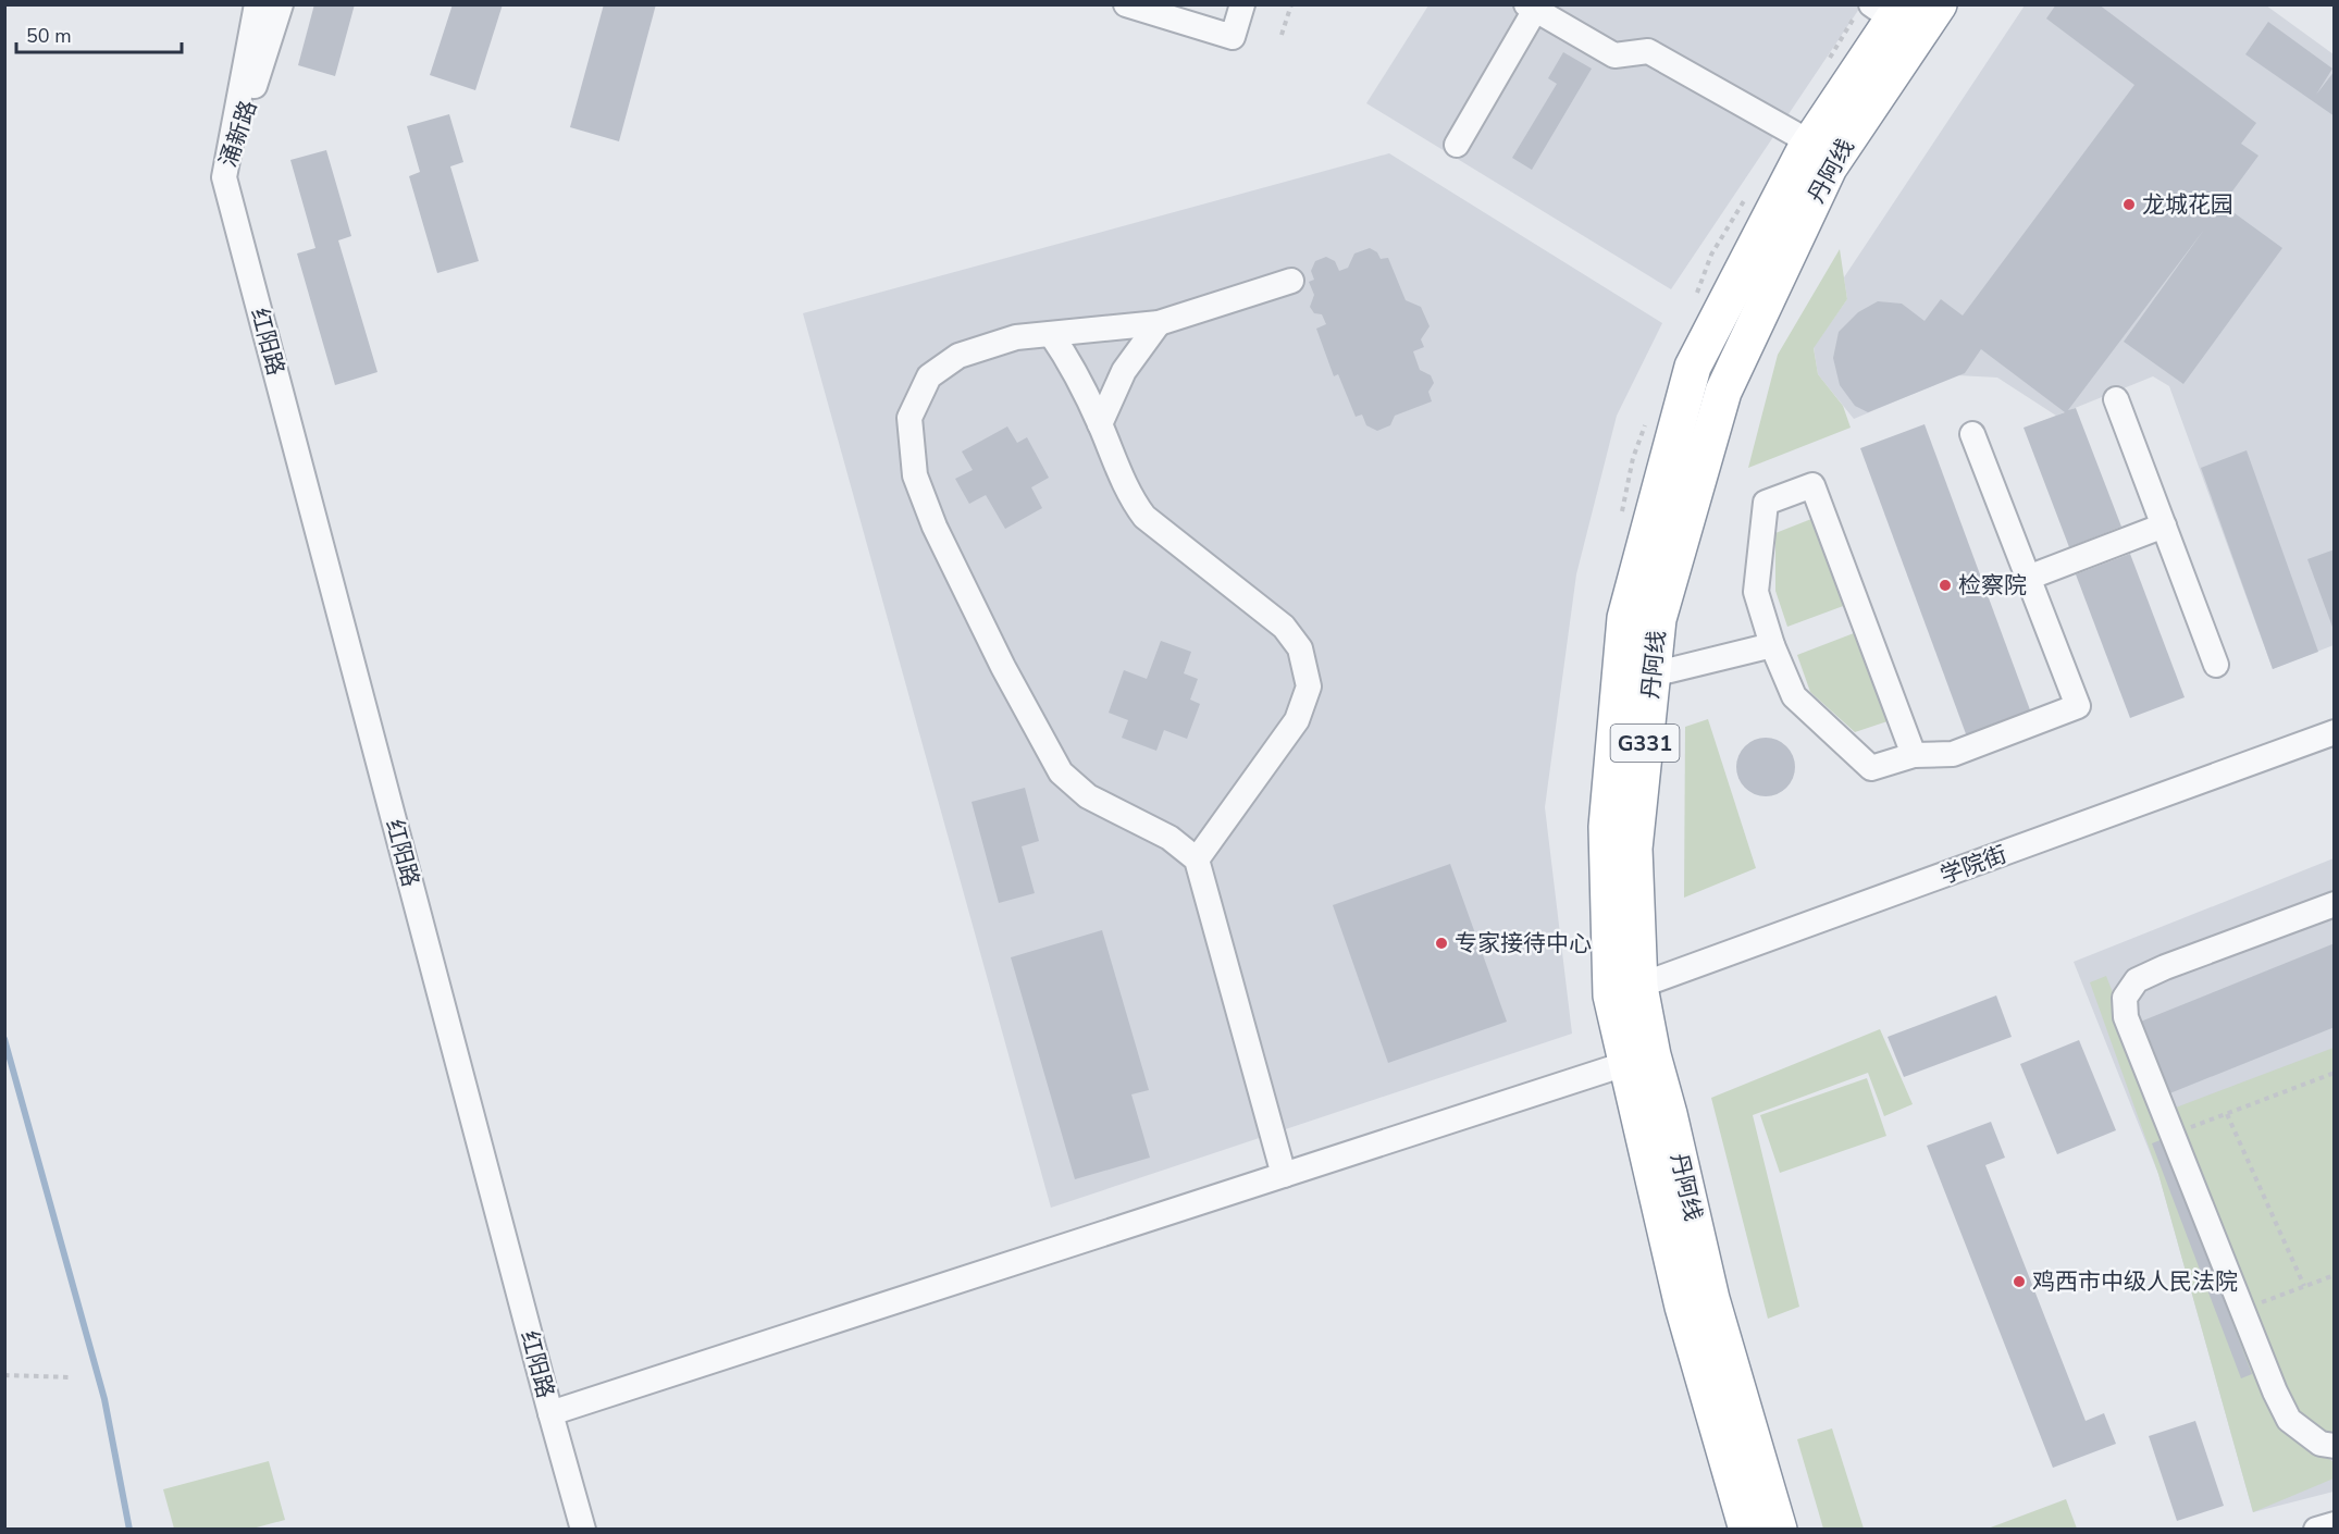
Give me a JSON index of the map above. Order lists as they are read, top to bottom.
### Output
{
  "streets": {
    "highway": ["丹阿线", "G331"],
    "street": ["涌新路", "红阳路", "学院街"]
  },
  "crossings": [
    ["涌新路", "红阳路"],
    ["丹阿线", "学院街"]
  ],
  "places": [
    "龙城花园",
    "检察院",
    "专家接待中心",
    "鸡西市中级人民法院"
  ],
  "scale_bar": "50 m"
}
